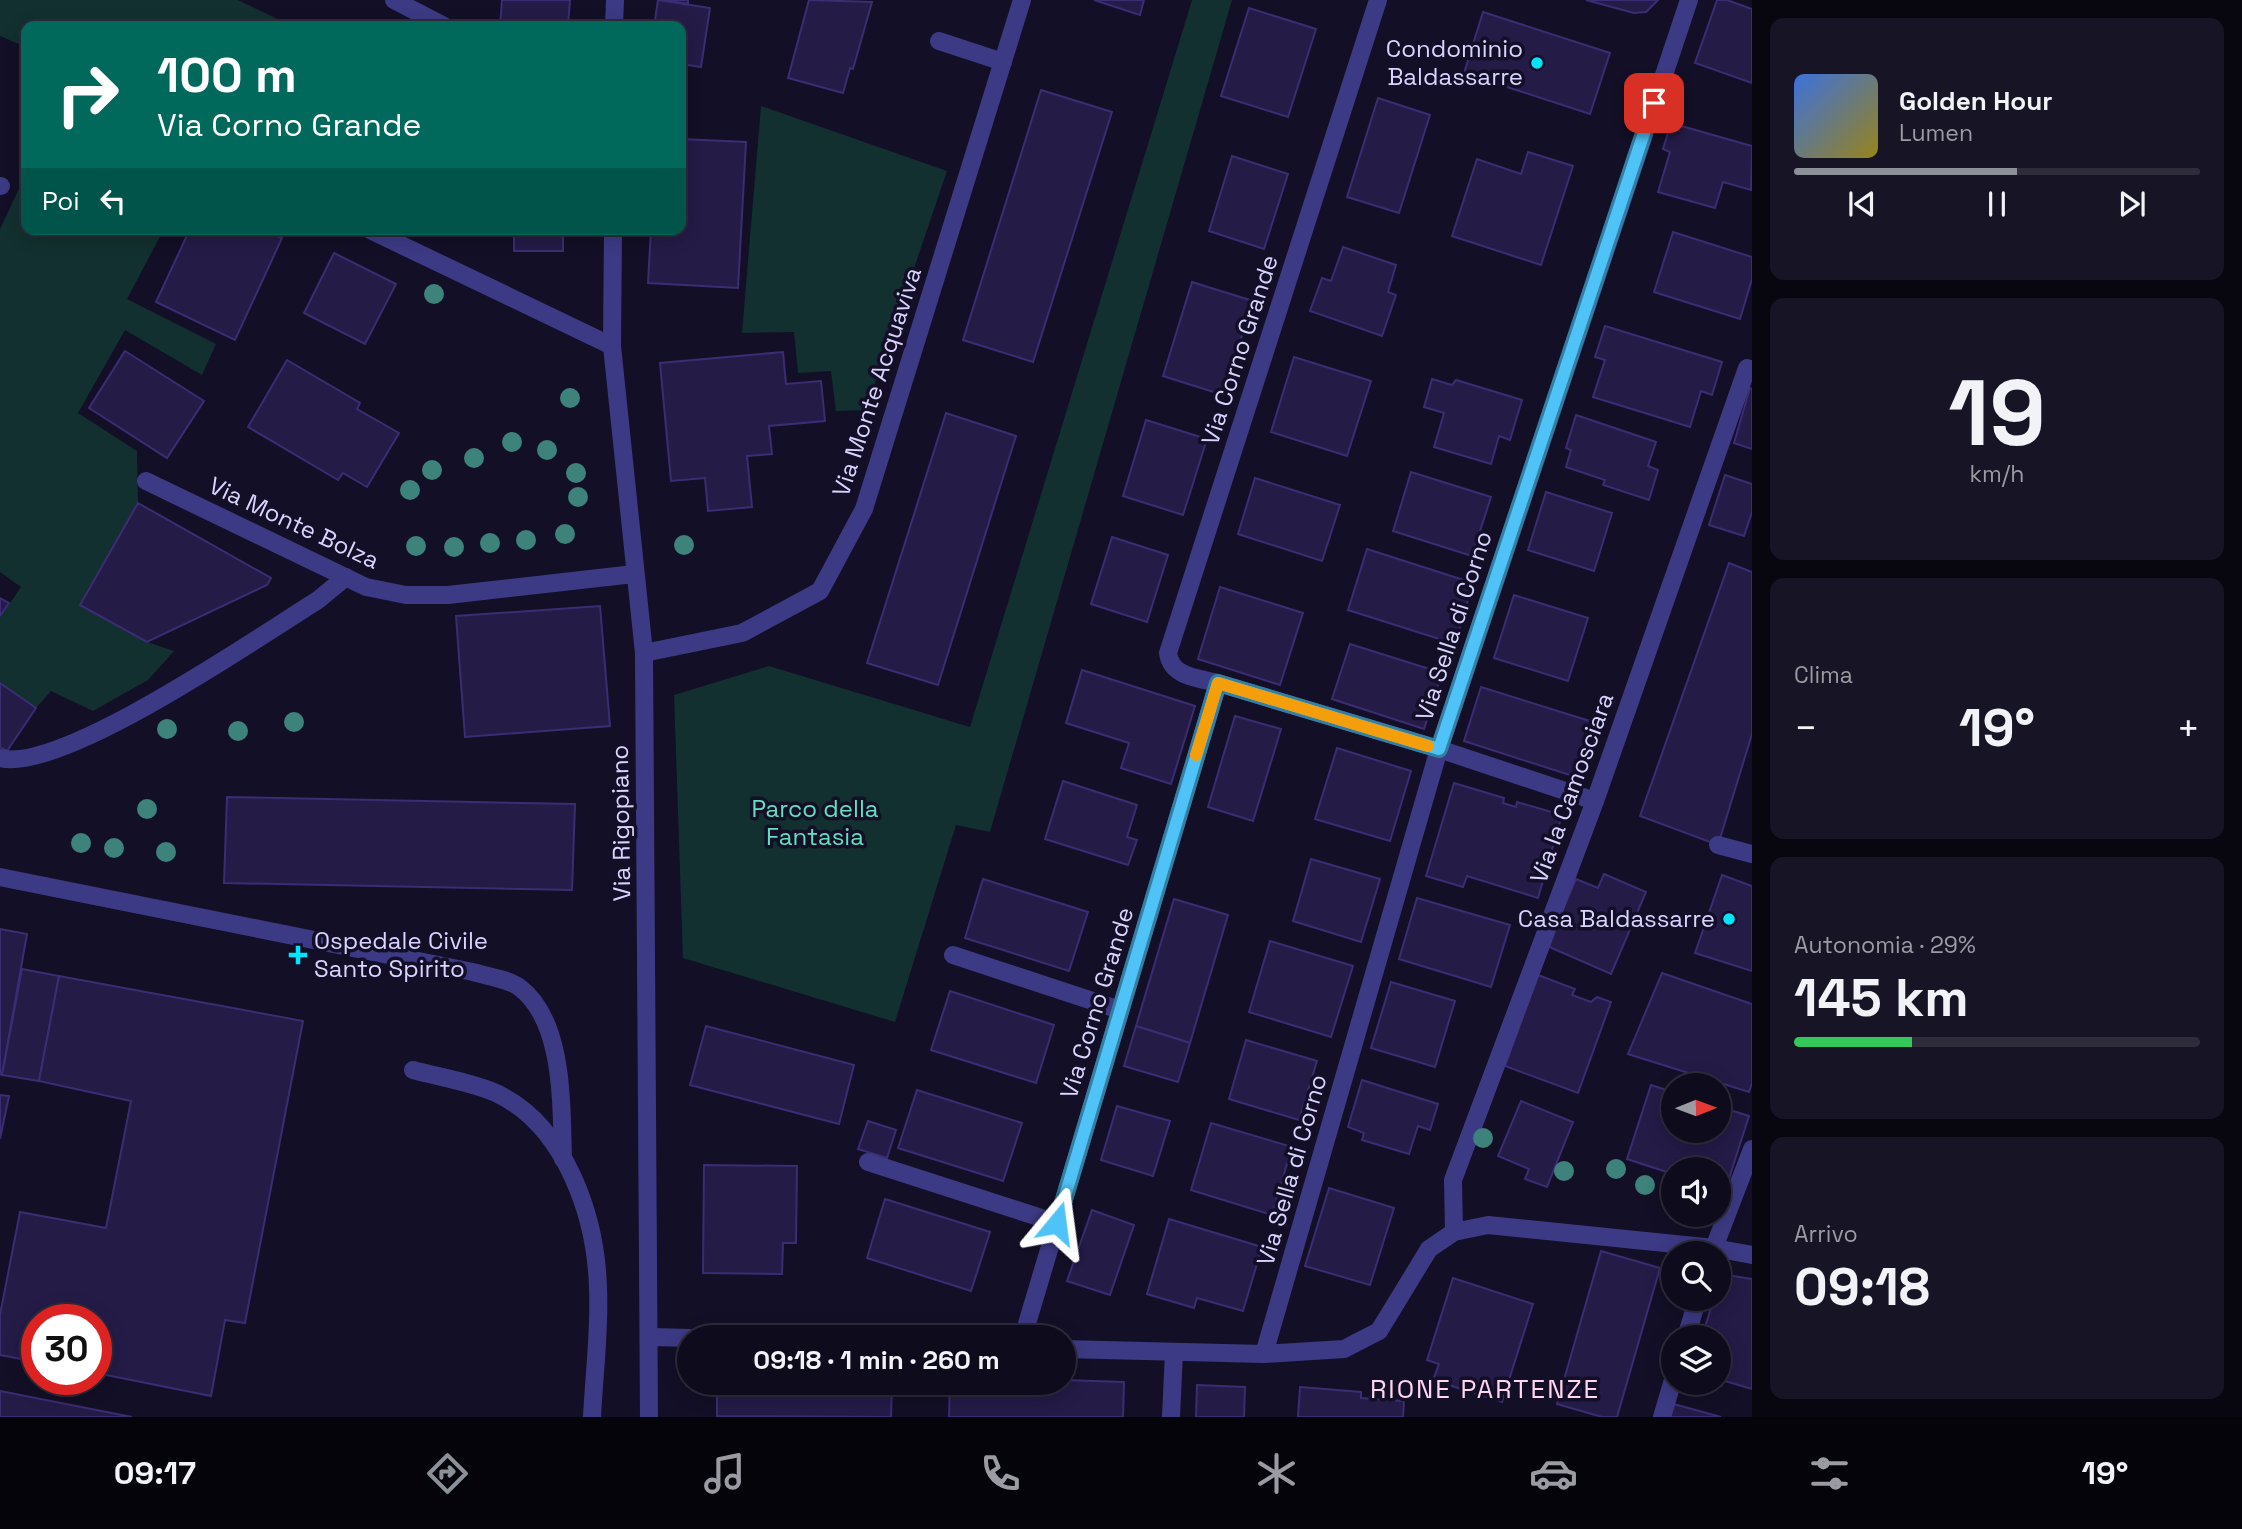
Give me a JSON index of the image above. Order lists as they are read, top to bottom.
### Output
{
  "streets": {
    "street": [
      "Via Corno Grande",
      "Via Monte Acquaviva",
      "Via Monte Bolza",
      "Via Sella di Corno",
      "Via la Camosciara",
      "Via Rigopiano"
    ]
  },
  "crossings": [
    ["Via Corno Grande", "Via Sella di Corno"],
    ["Via Corno Grande", "Via la Camosciara"],
    ["Via Monte Acquaviva", "Via Rigopiano"],
    ["Via Monte Bolza", "Via Rigopiano"]
  ],
  "districts": ["RIONE PARTENZE"],
  "parks": ["Parco della Fantasia"],
  "places": {
    "other": ["Condominio Baldassarre", "Casa Baldassarre"],
    "health": ["Ospedale Civile Santo Spirito"]
  },
  "north": "right",
  "page": {
    "turn": ["100 m", "Via Corno Grande"],
    "song": ["Golden Hour", "Lumen"],
    "then": "Poi",
    "tile": [
      ["19", "km/h"],
      "Clima",
      ["Autonomia · 29%", "145 km"],
      ["Arrivo", "09:18"]
    ],
    "heat": ["−", "19°", "+"],
    "limit": "30",
    "trip": "09:18 · 1 min · 260 m",
    "tabs": ["09:17", "19°"]
  }
}
